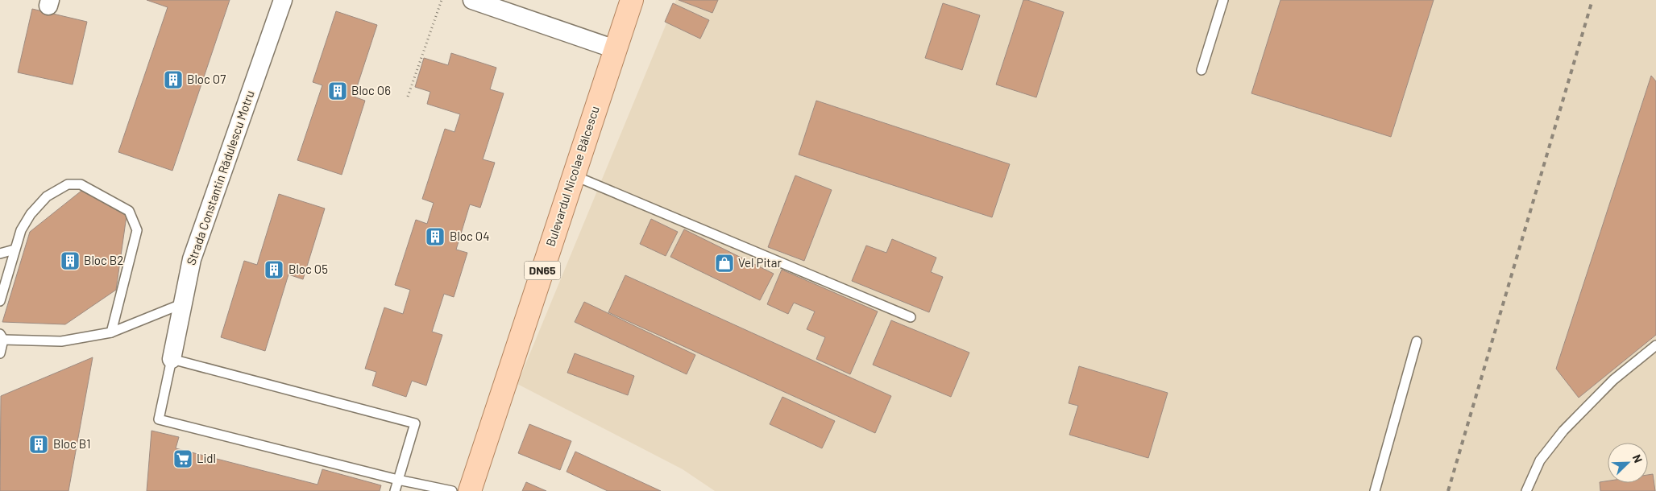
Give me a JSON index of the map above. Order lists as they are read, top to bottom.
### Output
{
  "streets": {
    "main road": ["Bulevardul Nicolae Bălcescu", "DN65"],
    "street": ["Strada Constantin Rădulescu Motru"]
  },
  "places": {
    "building": [
      "Bloc O7",
      "Bloc O6",
      "Bloc O4",
      "Bloc B2",
      "Bloc O5",
      "Bloc B1"
    ],
    "shop": ["Vel Pitar"],
    "supermarket": ["Lidl"]
  },
  "north": "top right"
}
